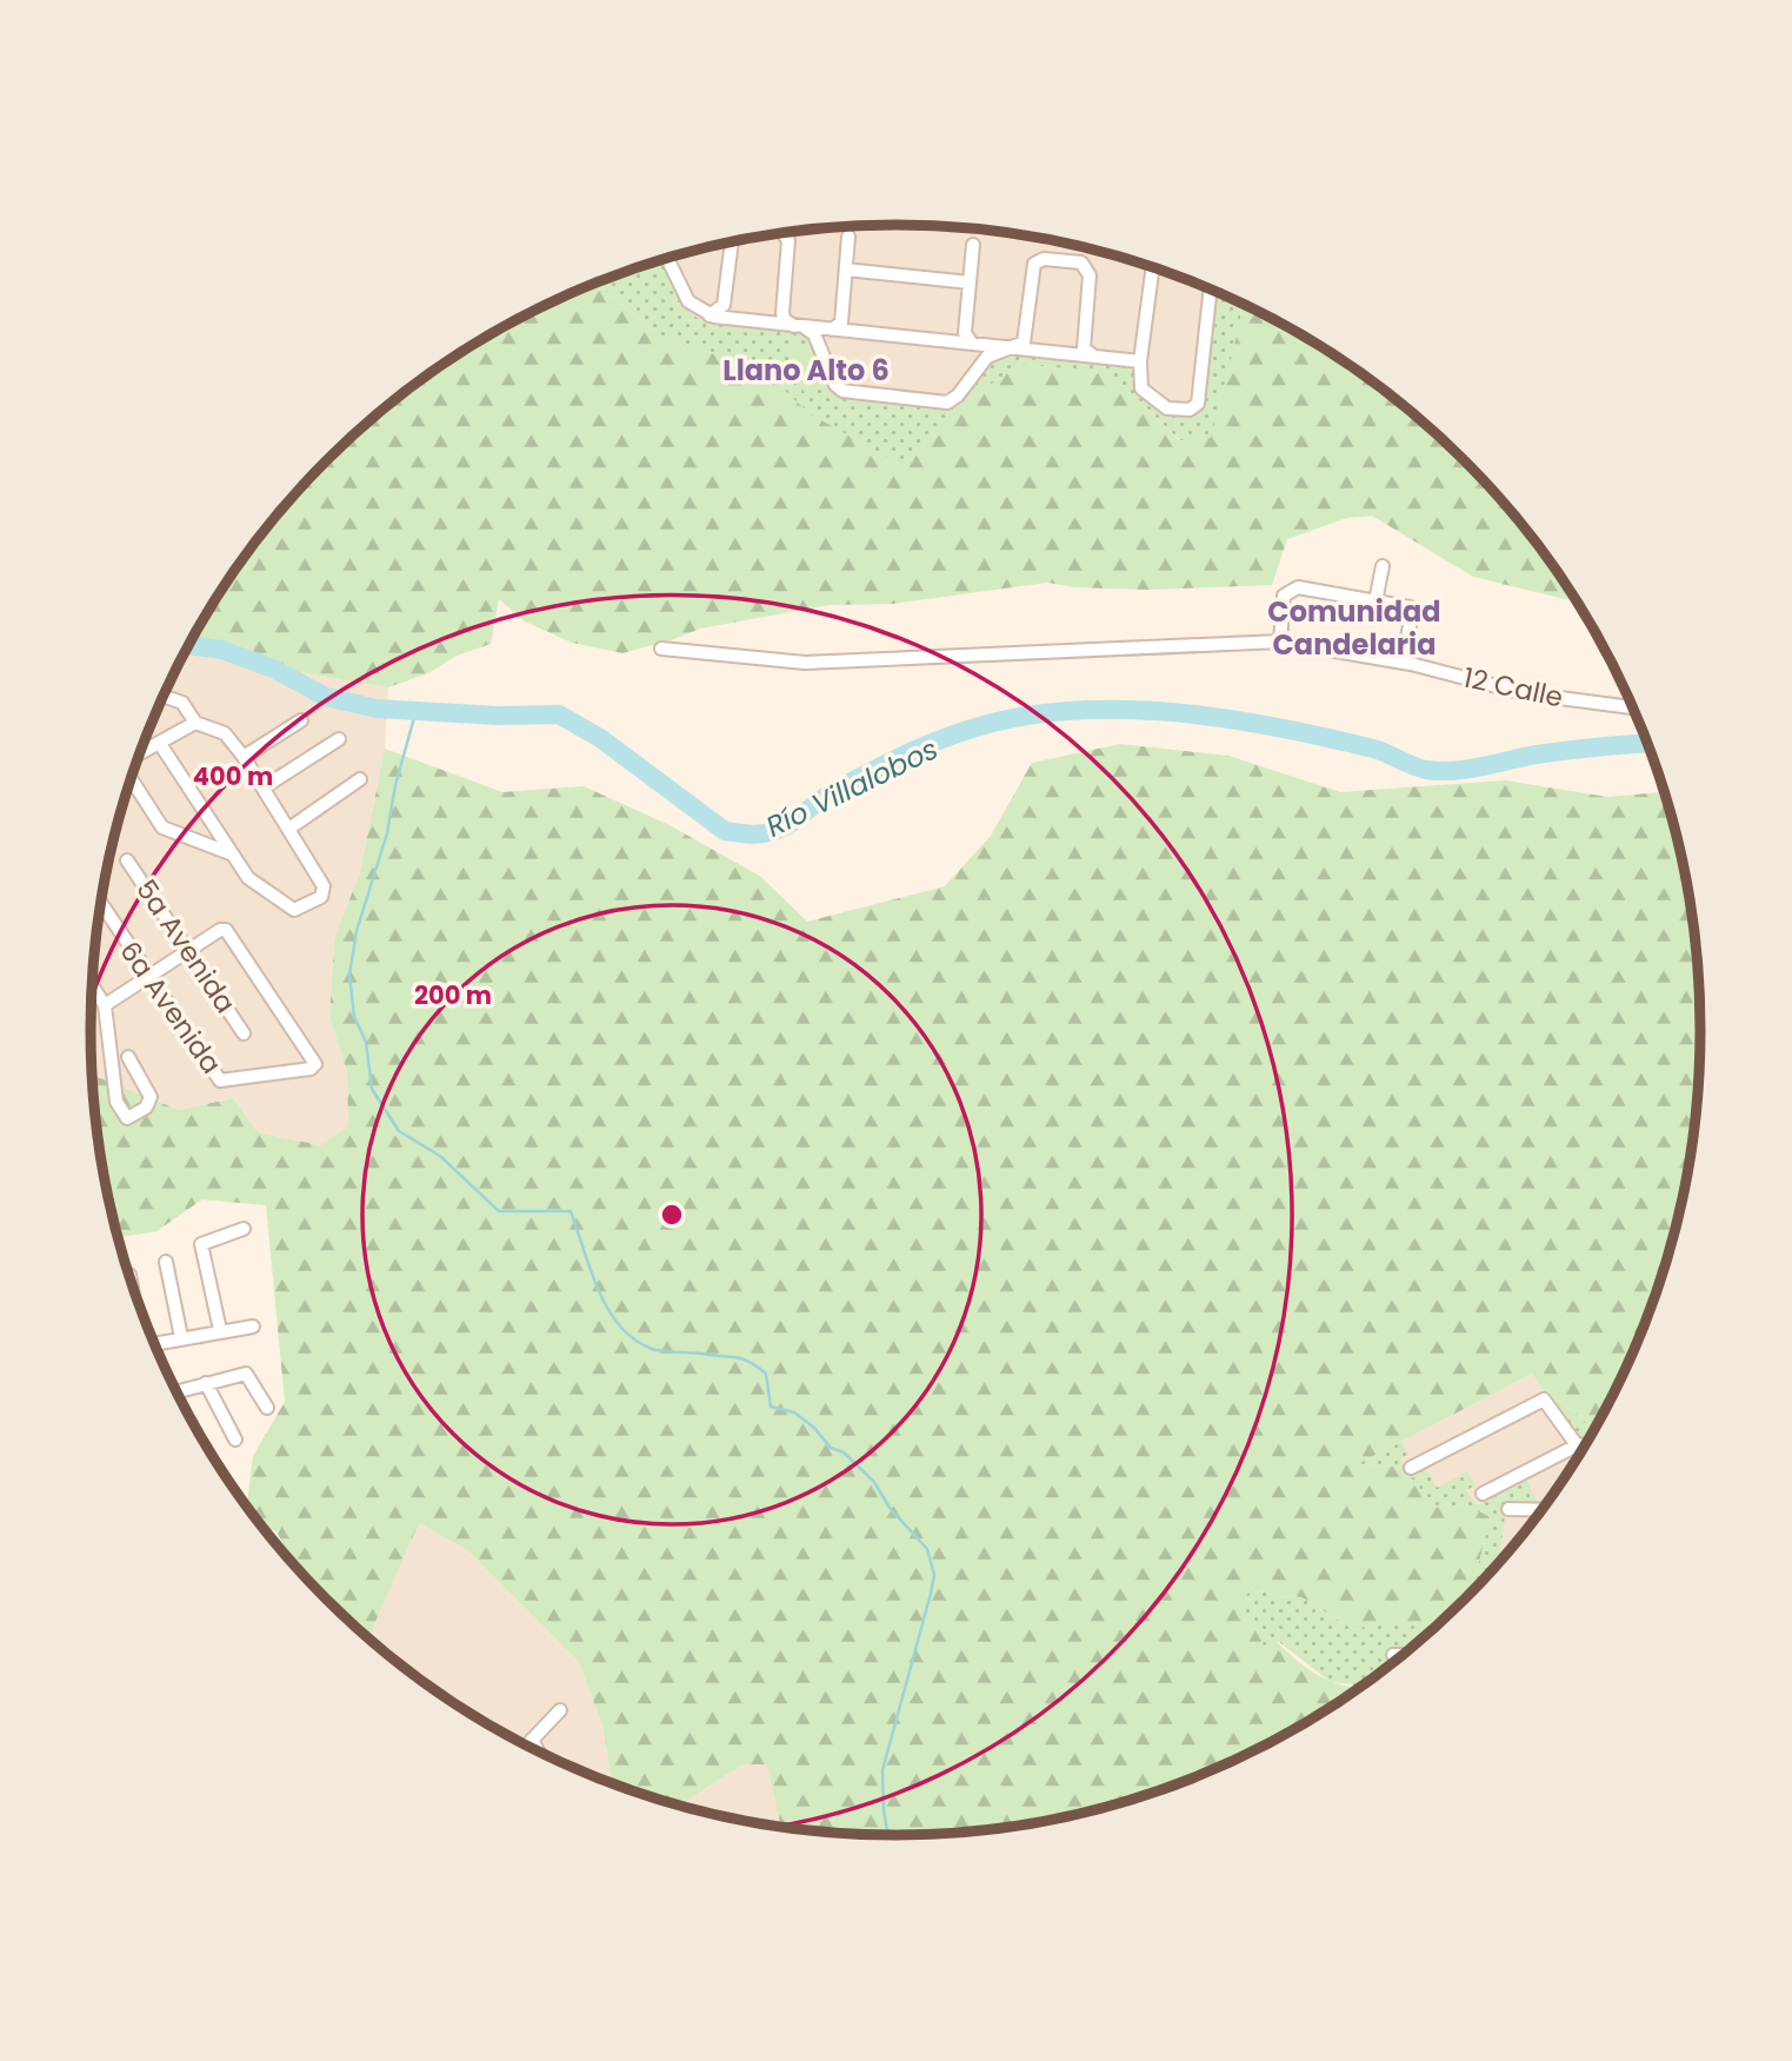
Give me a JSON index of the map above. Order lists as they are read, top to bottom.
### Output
{
  "streets": {
    "street": ["12 Calle", "5a Avenida", "6a Avenida"]
  },
  "crossings": [
    ["5a Avenida", "6a Avenida"]
  ],
  "districts": ["Llano Alto 6", "Comunidad Candelaria"],
  "water": ["Río Villalobos"],
  "rings": ["400 m", "200 m"]
}
